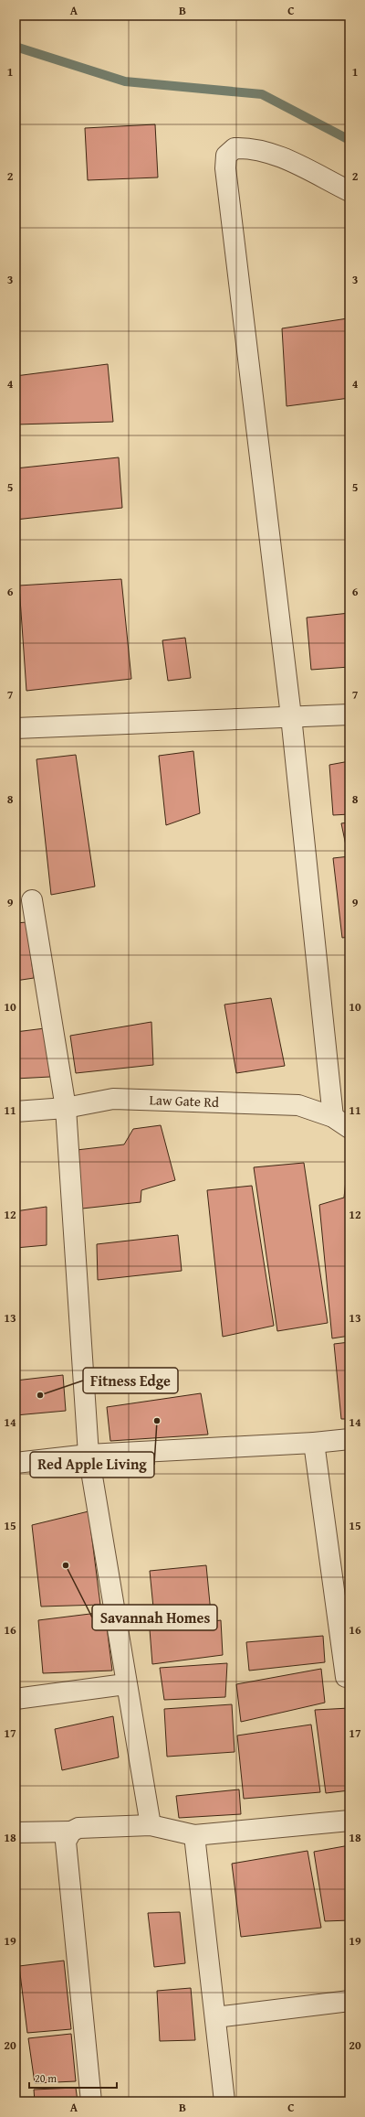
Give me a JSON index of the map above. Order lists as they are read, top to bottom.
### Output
{
  "streets": {
    "street": ["Law Gate Rd"]
  },
  "places": ["Fitness Edge", "Red Apple Living", "Savannah Homes"],
  "scale_bar": "20 m",
  "grid": {
    "columns": ["A", "B", "C"],
    "rows": [
      "1",
      "2",
      "3",
      "4",
      "5",
      "6",
      "7",
      "8",
      "9",
      "10",
      "11",
      "12",
      "13",
      "14",
      "15",
      "16",
      "17",
      "18",
      "19",
      "20"
    ]
  }
}
